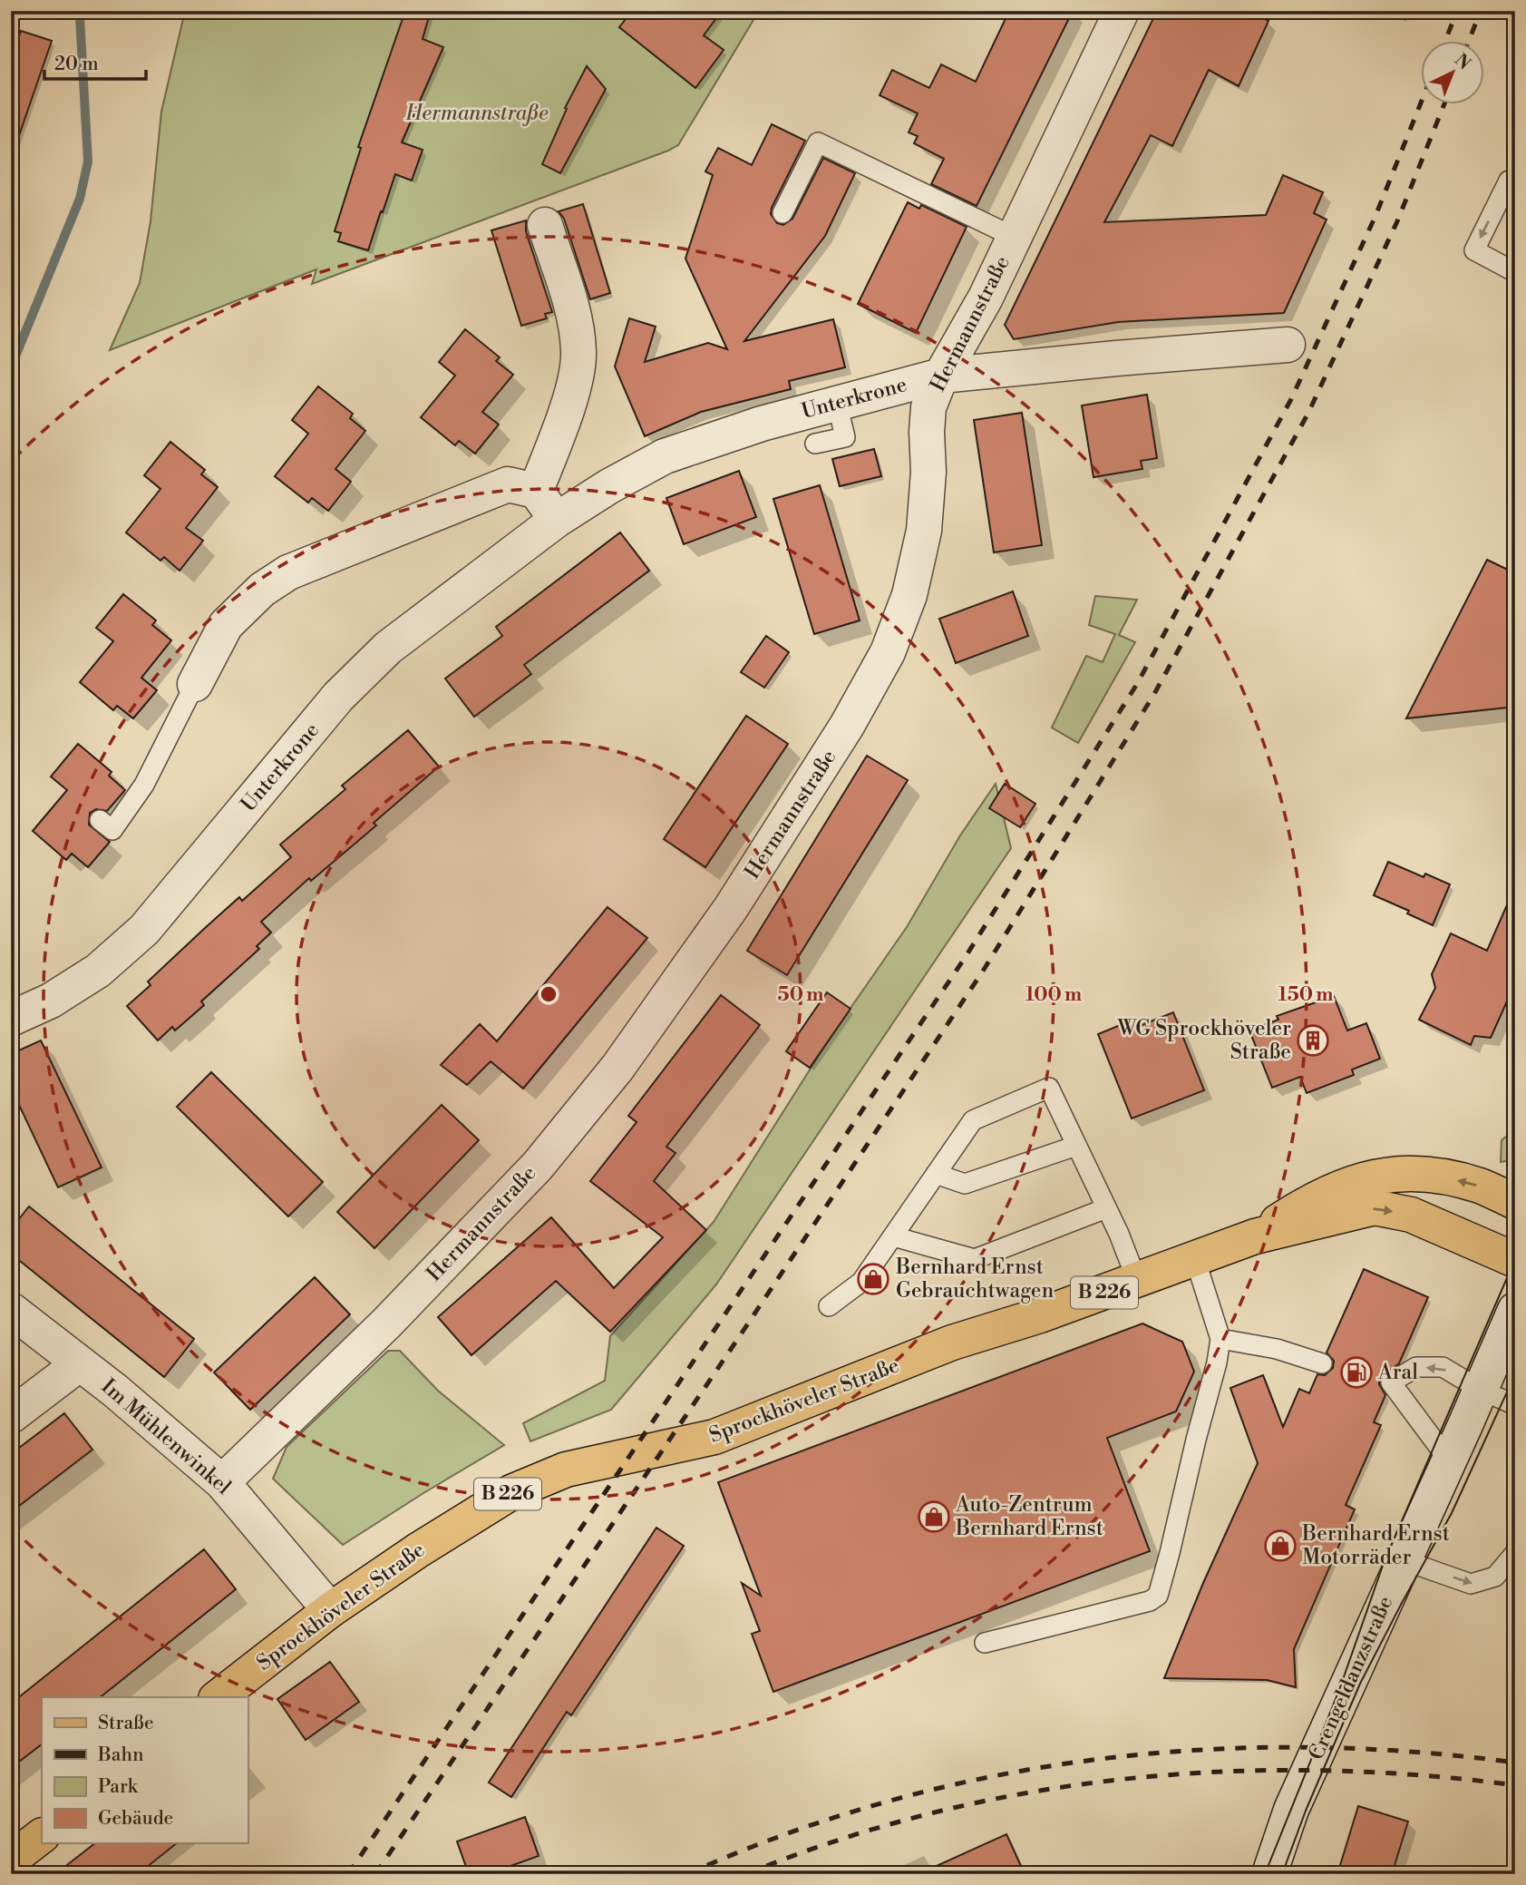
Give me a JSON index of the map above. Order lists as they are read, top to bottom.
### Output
{
  "streets": {
    "main road": ["B 226", "Sprockhöveler Straße"],
    "street": [
      "Hermannstraße",
      "Unterkrone",
      "Im Mühlenwinkel",
      "Crengeldanzstraße"
    ]
  },
  "crossings": [
    ["Hermannstraße", "Unterkrone"],
    ["Hermannstraße", "Im Mühlenwinkel"],
    ["Sprockhöveler Straße", "Im Mühlenwinkel"]
  ],
  "parks": ["Hermannstraße"],
  "places": {
    "building": ["WG Sprockhöveler Straße"],
    "shop": ["Bernhard Ernst Gebrauchtwagen", "Auto-Zentrum Bernhard Ernst", "Bernhard Ernst Motorräder"],
    "fuel station": ["Aral"]
  },
  "legend": [
    "Straße",
    "Bahn",
    "Park",
    "Gebäude"
  ],
  "scale_bar": "20 m",
  "north": "top right",
  "rings": ["50 m", "100 m", "150 m"]
}
